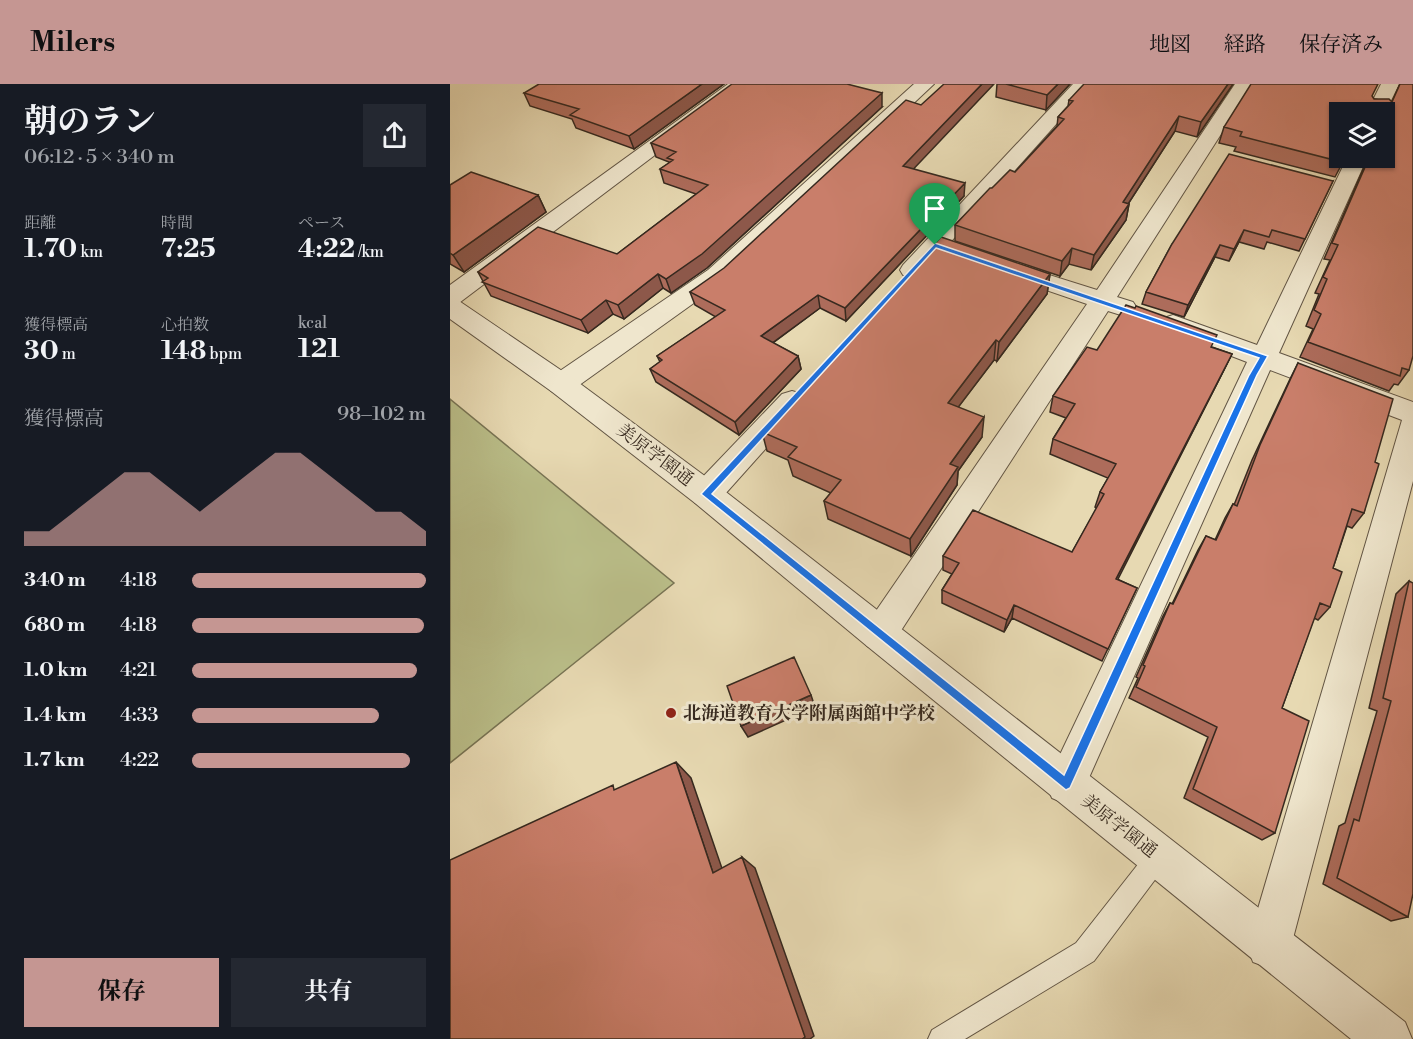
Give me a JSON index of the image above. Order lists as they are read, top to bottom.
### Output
{
  "streets": {
    "street": ["美原学園通"]
  },
  "places": ["北海道教育大学附属函館中学校"],
  "page": {
    "header": "Milers",
    "nav": ["地図", "経路", "保存済み"],
    "heading": ["朝のラン", "06:12 · 5 × 340 m"],
    "stats": [
      ["距離", "1.70 km"],
      ["時間", "7:25"],
      ["ペース", "4:22 /km"],
      ["獲得標高", "30 m"],
      ["心拍数", "148 bpm"],
      ["kcal", "121"]
    ],
    "chart": ["獲得標高", "98–102 m"],
    "list": [
      {
        "name": "340 m",
        "note": "4:18"
      },
      {
        "name": "680 m",
        "note": "4:18"
      },
      {
        "name": "1.0 km",
        "note": "4:21"
      },
      {
        "name": "1.4 km",
        "note": "4:33"
      },
      {
        "name": "1.7 km",
        "note": "4:22"
      }
    ],
    "buttons": ["保存", "共有"]
  }
}
